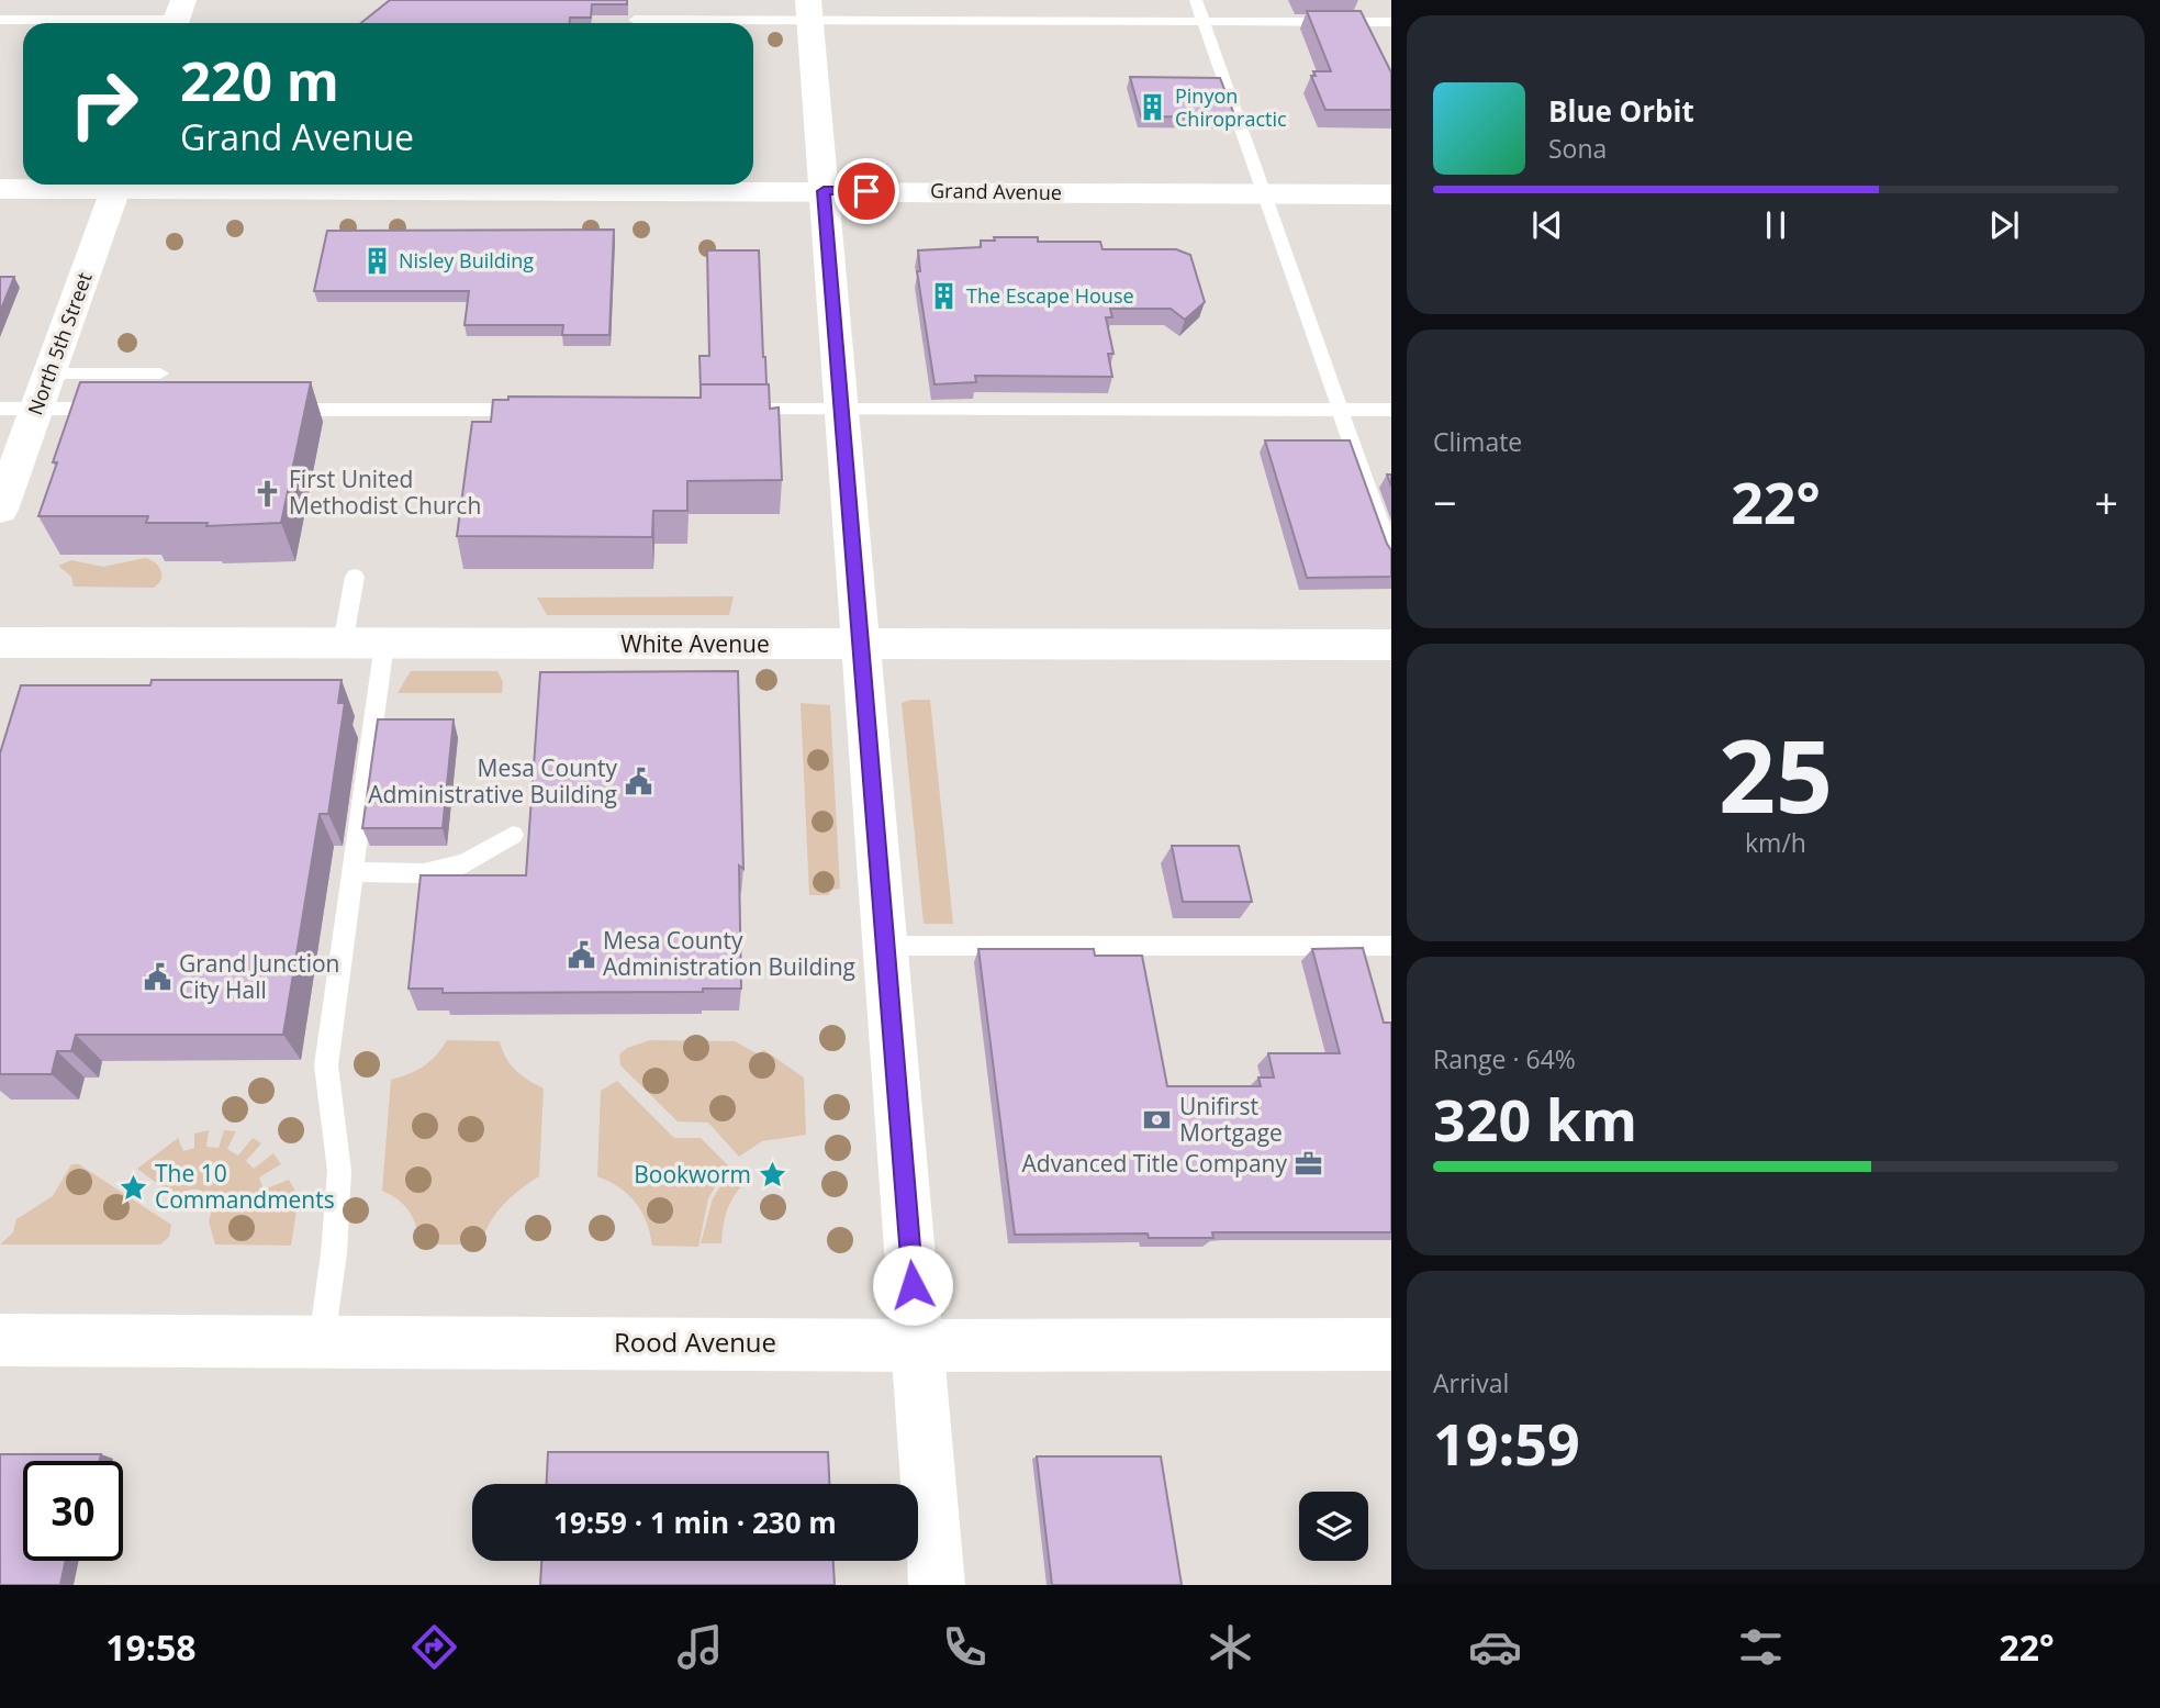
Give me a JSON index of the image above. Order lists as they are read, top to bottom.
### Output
{
  "streets": {
    "street": [
      "Grand Avenue",
      "North 5th Street",
      "White Avenue",
      "Rood Avenue"
    ]
  },
  "places": {
    "building": ["Pinyon Chiropractic", "Nisley Building", "The Escape House"],
    "church": ["First United Methodist Church"],
    "public building": ["Mesa County Administrative Building", "Mesa County Administration Building", "Grand Junction City Hall"],
    "bank": ["Unifirst Mortgage"],
    "office": ["Advanced Title Company"],
    "place": ["Bookworm", "The 10 Commandments"]
  },
  "page": {
    "turn": ["220 m", "Grand Avenue"],
    "song": ["Blue Orbit", "Sona"],
    "tile": [
      "Climate",
      ["25", "km/h"],
      ["Range · 64%", "320 km"],
      ["Arrival", "19:59"]
    ],
    "heat": ["−", "22°", "+"],
    "limit": "30",
    "trip": "19:59 · 1 min · 230 m",
    "tabs": ["19:58", "22°"]
  }
}
